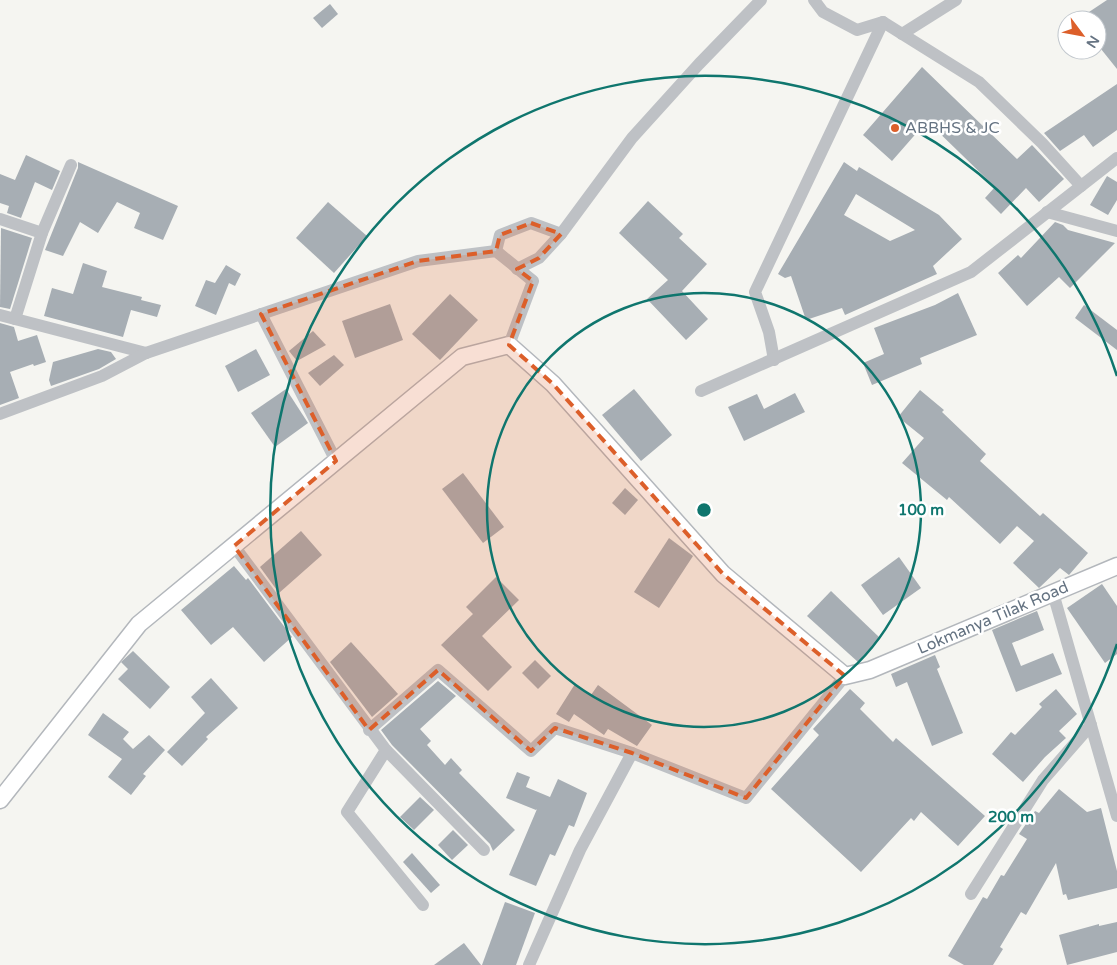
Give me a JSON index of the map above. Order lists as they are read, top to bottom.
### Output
{
  "streets": {
    "main road": ["Lokmanya Tilak Road"]
  },
  "places": ["ABBHS & JC"],
  "north": "bottom right",
  "rings": ["100 m", "200 m"]
}
